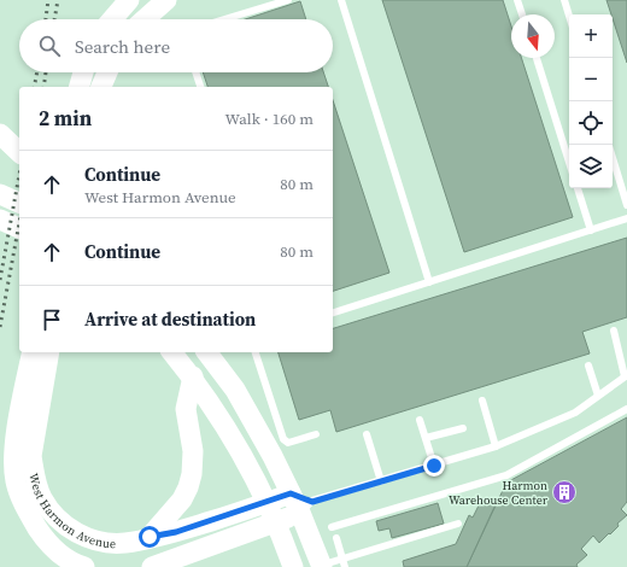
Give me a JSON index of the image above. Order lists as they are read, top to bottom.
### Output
{
  "streets": {
    "main road": ["West Harmon Avenue"]
  },
  "places": {
    "building": ["Harmon Warehouse Center"]
  },
  "north": "bottom",
  "page": {
    "map_buttons": ["+", "−"],
    "search": "Search here",
    "heading": ["2 min", "Walk · 160 m"],
    "list": [
      ["Continue", "West Harmon Avenue", "80 m"],
      ["Continue", "80 m"],
      "Arrive at destination"
    ]
  }
}
